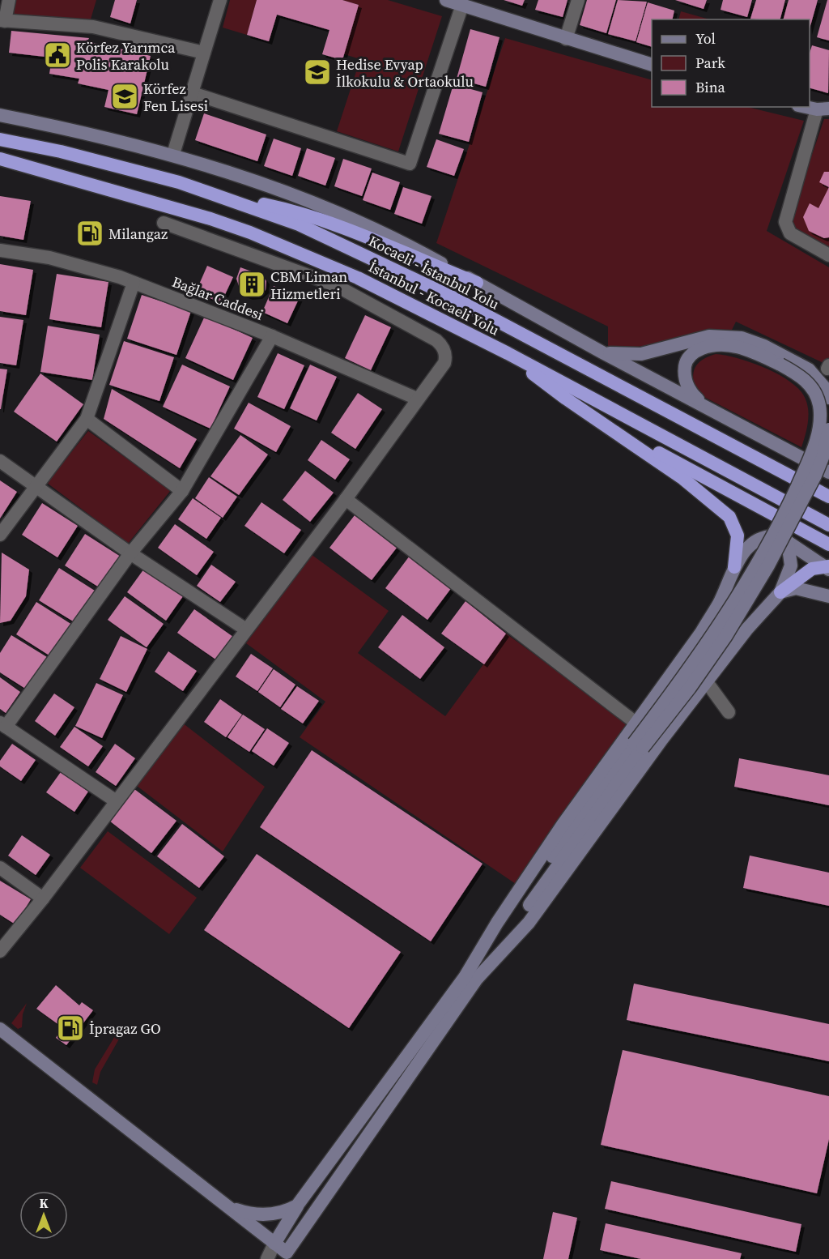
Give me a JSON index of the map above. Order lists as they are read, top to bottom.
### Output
{
  "streets": {
    "highway": ["Kocaeli - İstanbul Yolu", "İstanbul - Kocaeli Yolu"],
    "street": ["Bağlar Caddesi"]
  },
  "places": {
    "public building": ["Körfez Yarımca Polis Karakolu"],
    "school or university": ["Hedise Evyap İlkokulu & Ortaokulu", "Körfez Fen Lisesi"],
    "fuel station": ["Milangaz", "İpragaz GO"],
    "building": ["CBM Liman Hizmetleri"]
  },
  "legend": ["Yol", "Park", "Bina"],
  "north": "top"
}
